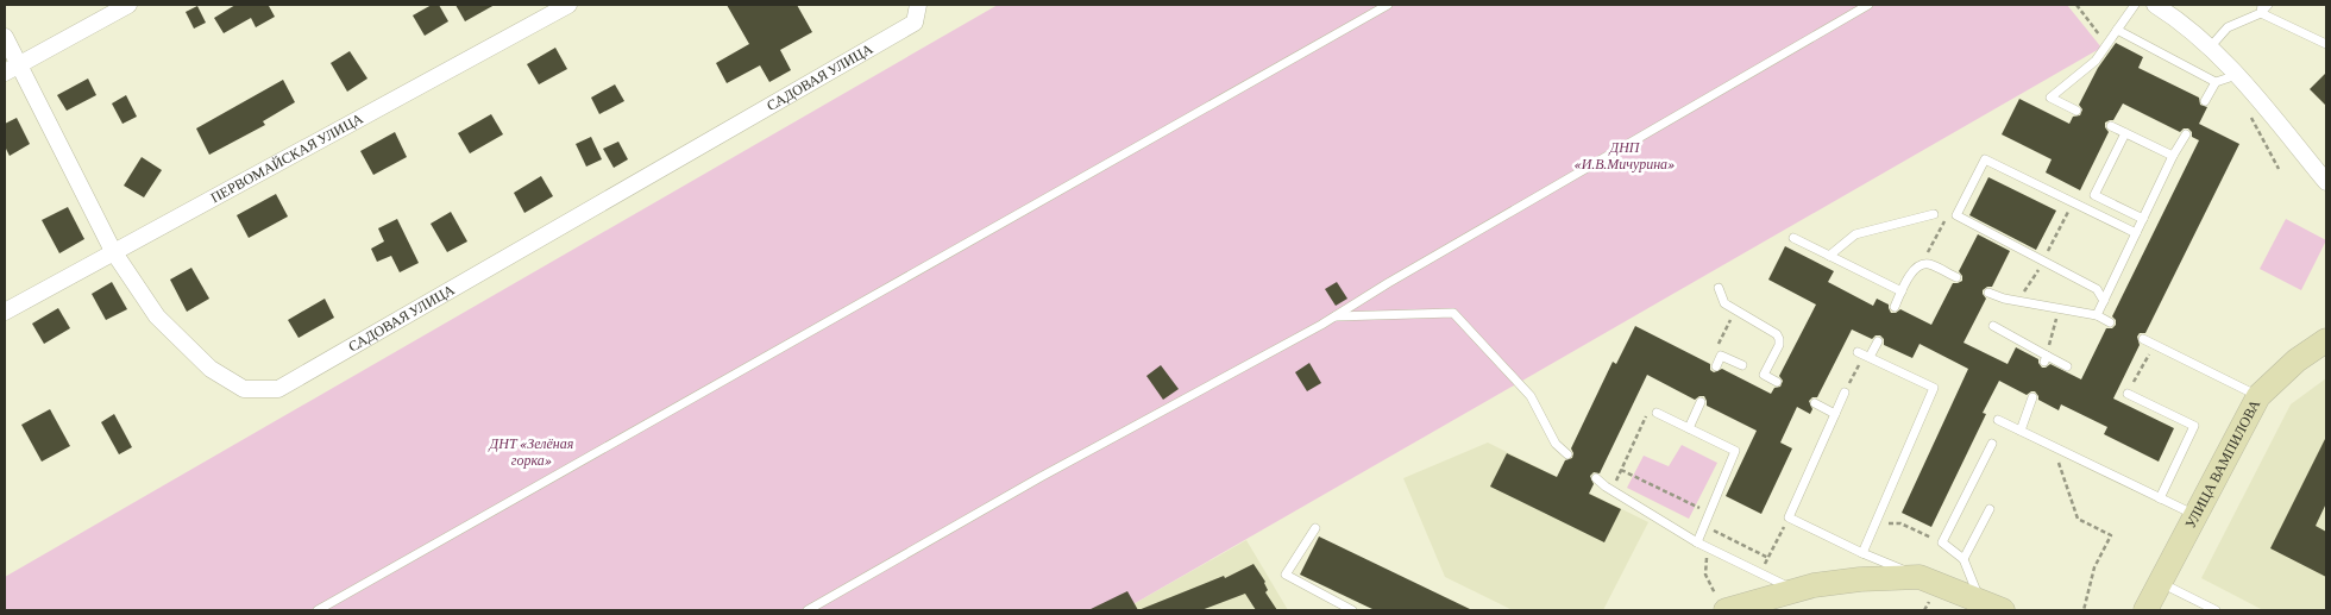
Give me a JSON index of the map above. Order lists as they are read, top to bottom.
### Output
{
  "streets": {
    "street": ["САДОВАЯ УЛИЦА", "ПЕРВОМАЙСКАЯ УЛИЦА", "УЛИЦА ВАМПИЛОВА"]
  },
  "crossings": [
    ["САДОВАЯ УЛИЦА", "ПЕРВОМАЙСКАЯ УЛИЦА"]
  ],
  "parks": ["ДНП «И.В.Мичурина»", "ДНТ «Зелёная горка»"]
}
